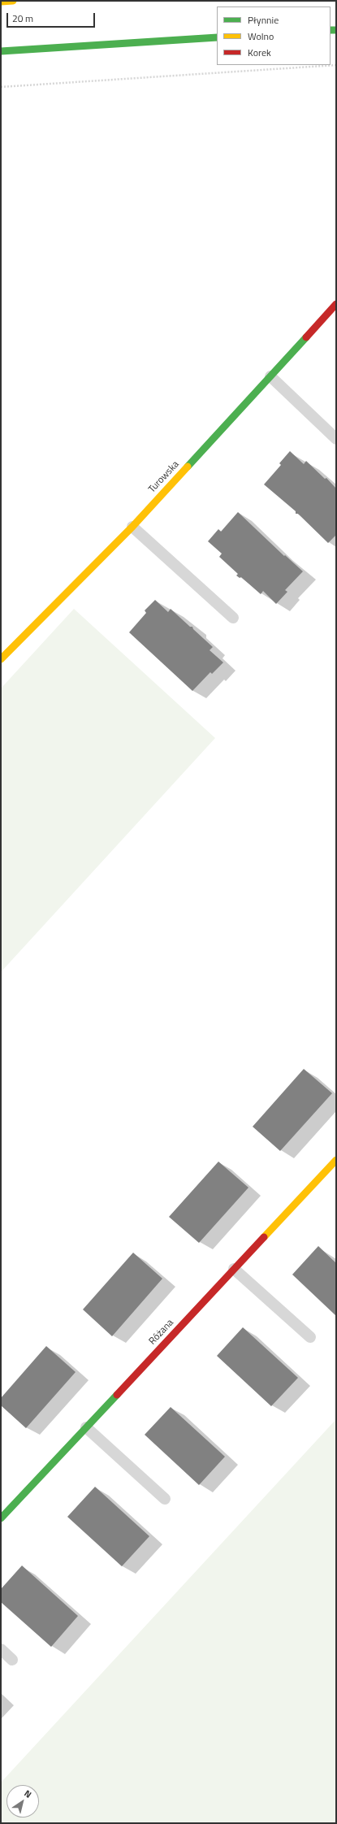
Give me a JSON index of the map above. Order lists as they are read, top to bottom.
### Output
{
  "streets": {
    "street": ["Turowska", "Różana"]
  },
  "legend": ["Płynnie", "Wolno", "Korek"],
  "scale_bar": "20 m",
  "north": "top right"
}
